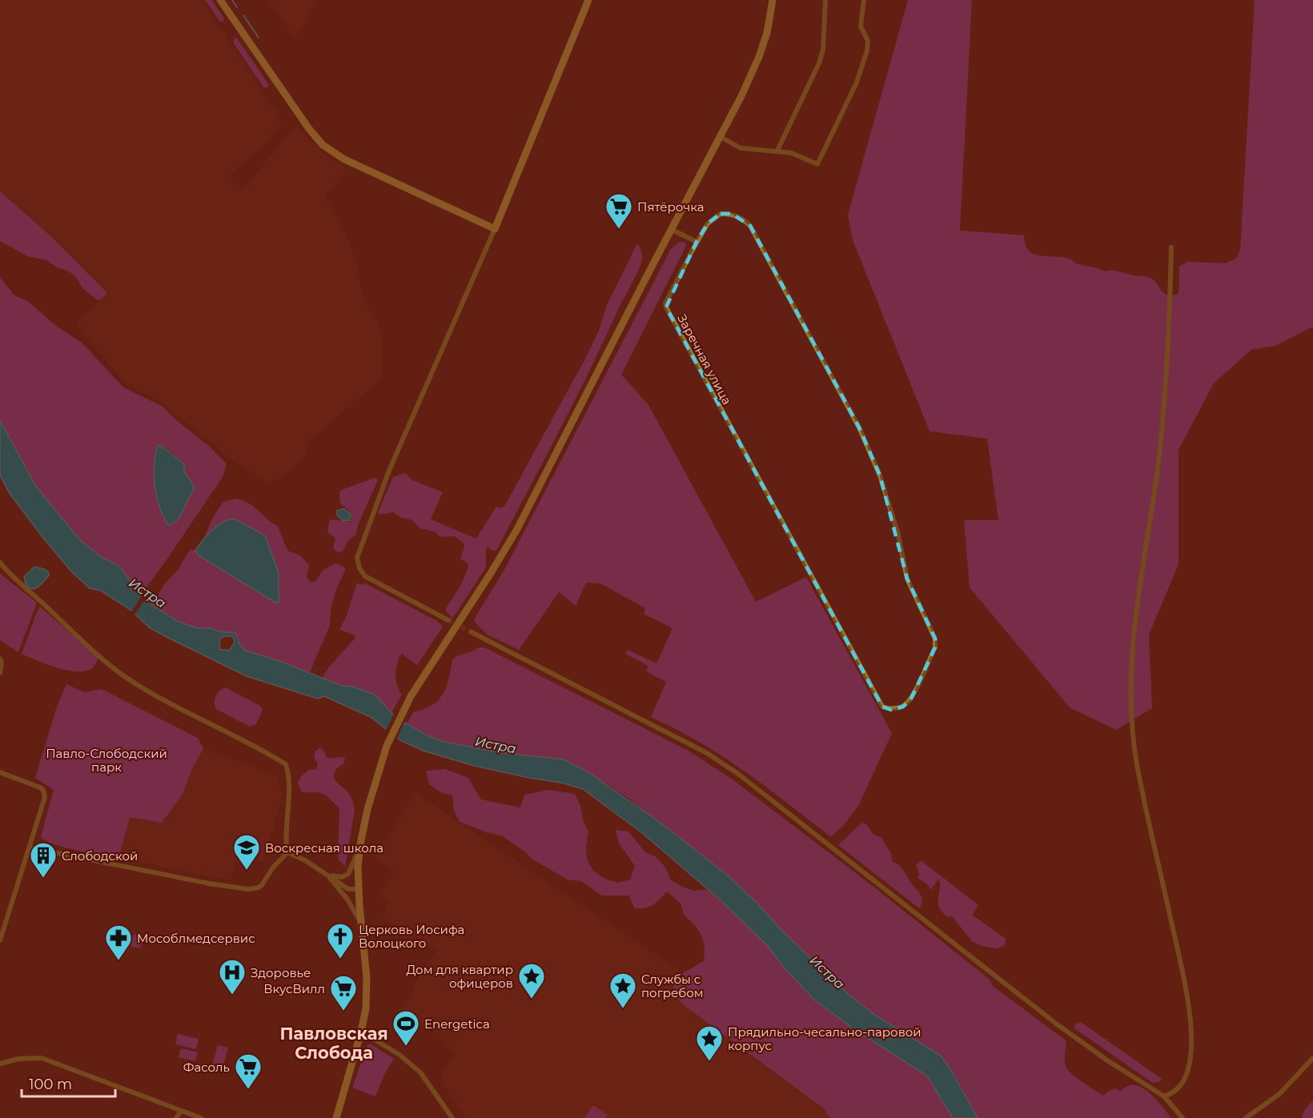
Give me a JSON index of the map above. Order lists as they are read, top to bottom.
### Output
{
  "streets": {
    "street": ["Заречная улица"]
  },
  "districts": ["Павловская Слобода"],
  "water": ["Истра"],
  "parks": ["Павло-Слободский парк"],
  "places": {
    "supermarket": ["Пятёрочка", "ВкусВилл", "Фасоль"],
    "school or university": ["Воскресная школа"],
    "building": ["Слободской"],
    "church": ["Церковь Иосифа Волоцкого"],
    "pharmacy": ["Мособлмедсервис"],
    "hospital": ["Здоровье"],
    "place": ["Дом для квартир офицеров", "Службы с погребом", "Прядильно-чесально-паровой корпус"],
    "sports": ["Energetica"]
  },
  "scale_bar": "100 m"
}
